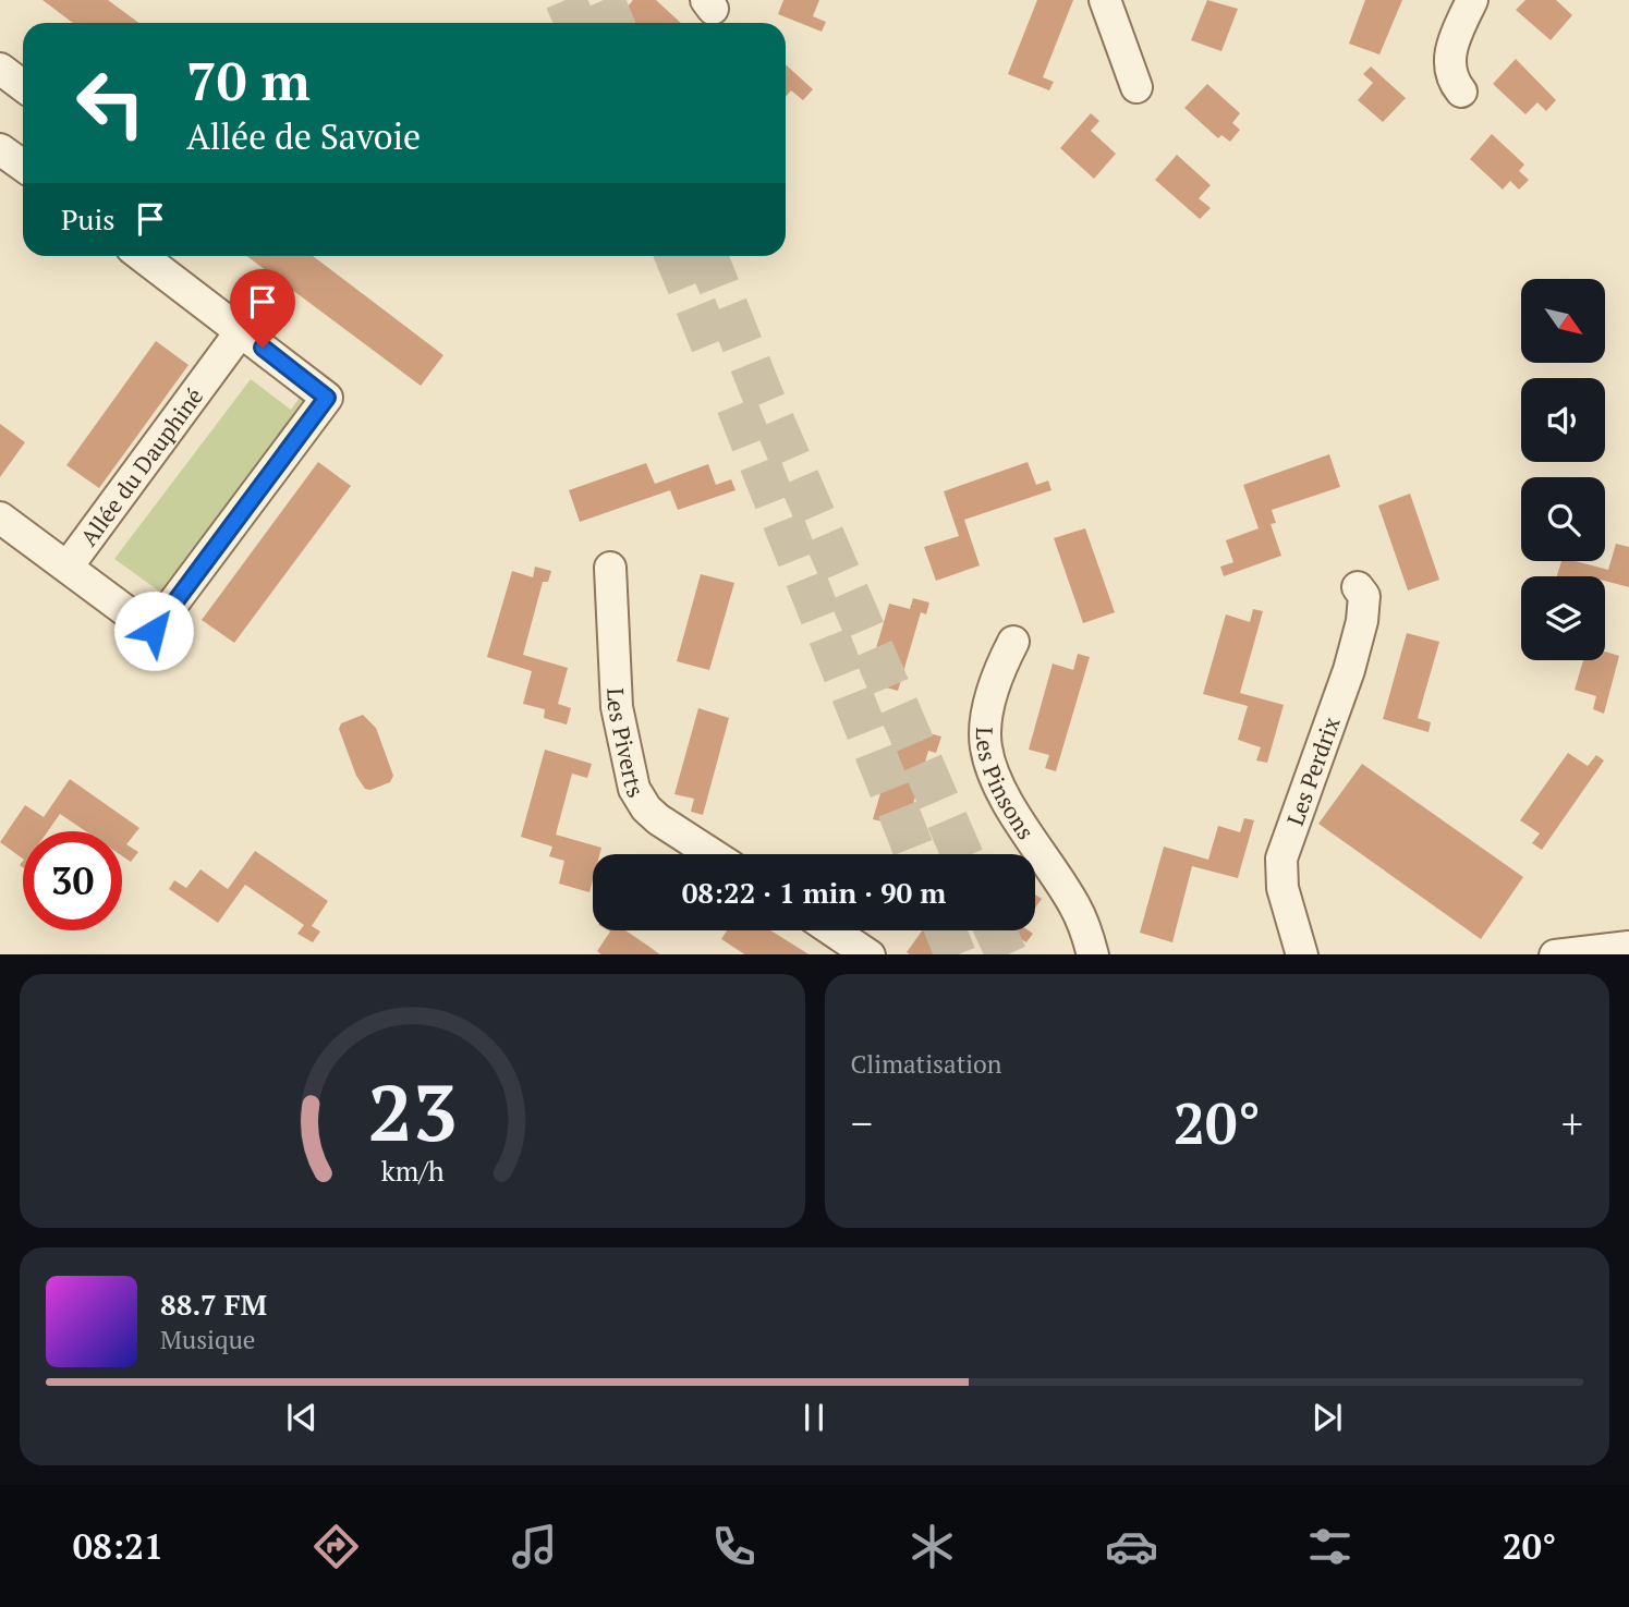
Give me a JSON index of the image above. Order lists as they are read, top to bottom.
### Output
{
  "streets": {
    "street": [
      "Allée du Dauphiné",
      "Les Piverts",
      "Les Perdrix",
      "Les Pinsons"
    ]
  },
  "north": "bottom right",
  "page": {
    "turn": ["70 m", "Allée de Savoie"],
    "then": "Puis",
    "limit": "30",
    "trip": "08:22 · 1 min · 90 m",
    "tile": "Climatisation",
    "heat": ["−", "20°", "+"],
    "song": ["88.7 FM", "Musique"],
    "tabs": ["08:21", "20°"],
    "gauge": ["23", "km/h"]
  }
}
